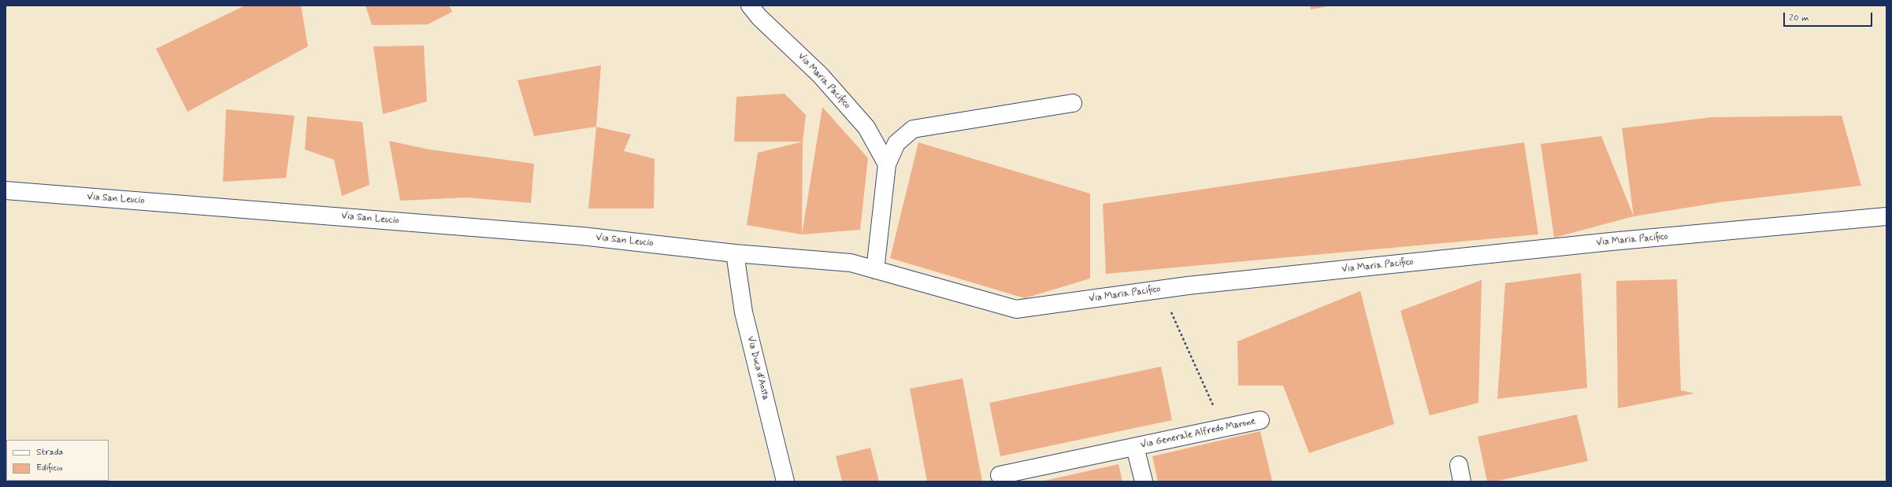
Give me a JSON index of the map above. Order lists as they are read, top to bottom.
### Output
{
  "streets": {
    "street": [
      "Via Maria Pacifico",
      "Via San Leucio",
      "Via Duca d'Aosta",
      "Via Generale Alfredo Marone"
    ]
  },
  "crossings": [
    ["Via Maria Pacifico", "Via San Leucio"],
    ["Via Maria Pacifico", "Via Duca d'Aosta"],
    ["Via San Leucio", "Via Duca d'Aosta"]
  ],
  "legend": ["Strada", "Edificio"],
  "scale_bar": "20 m"
}
